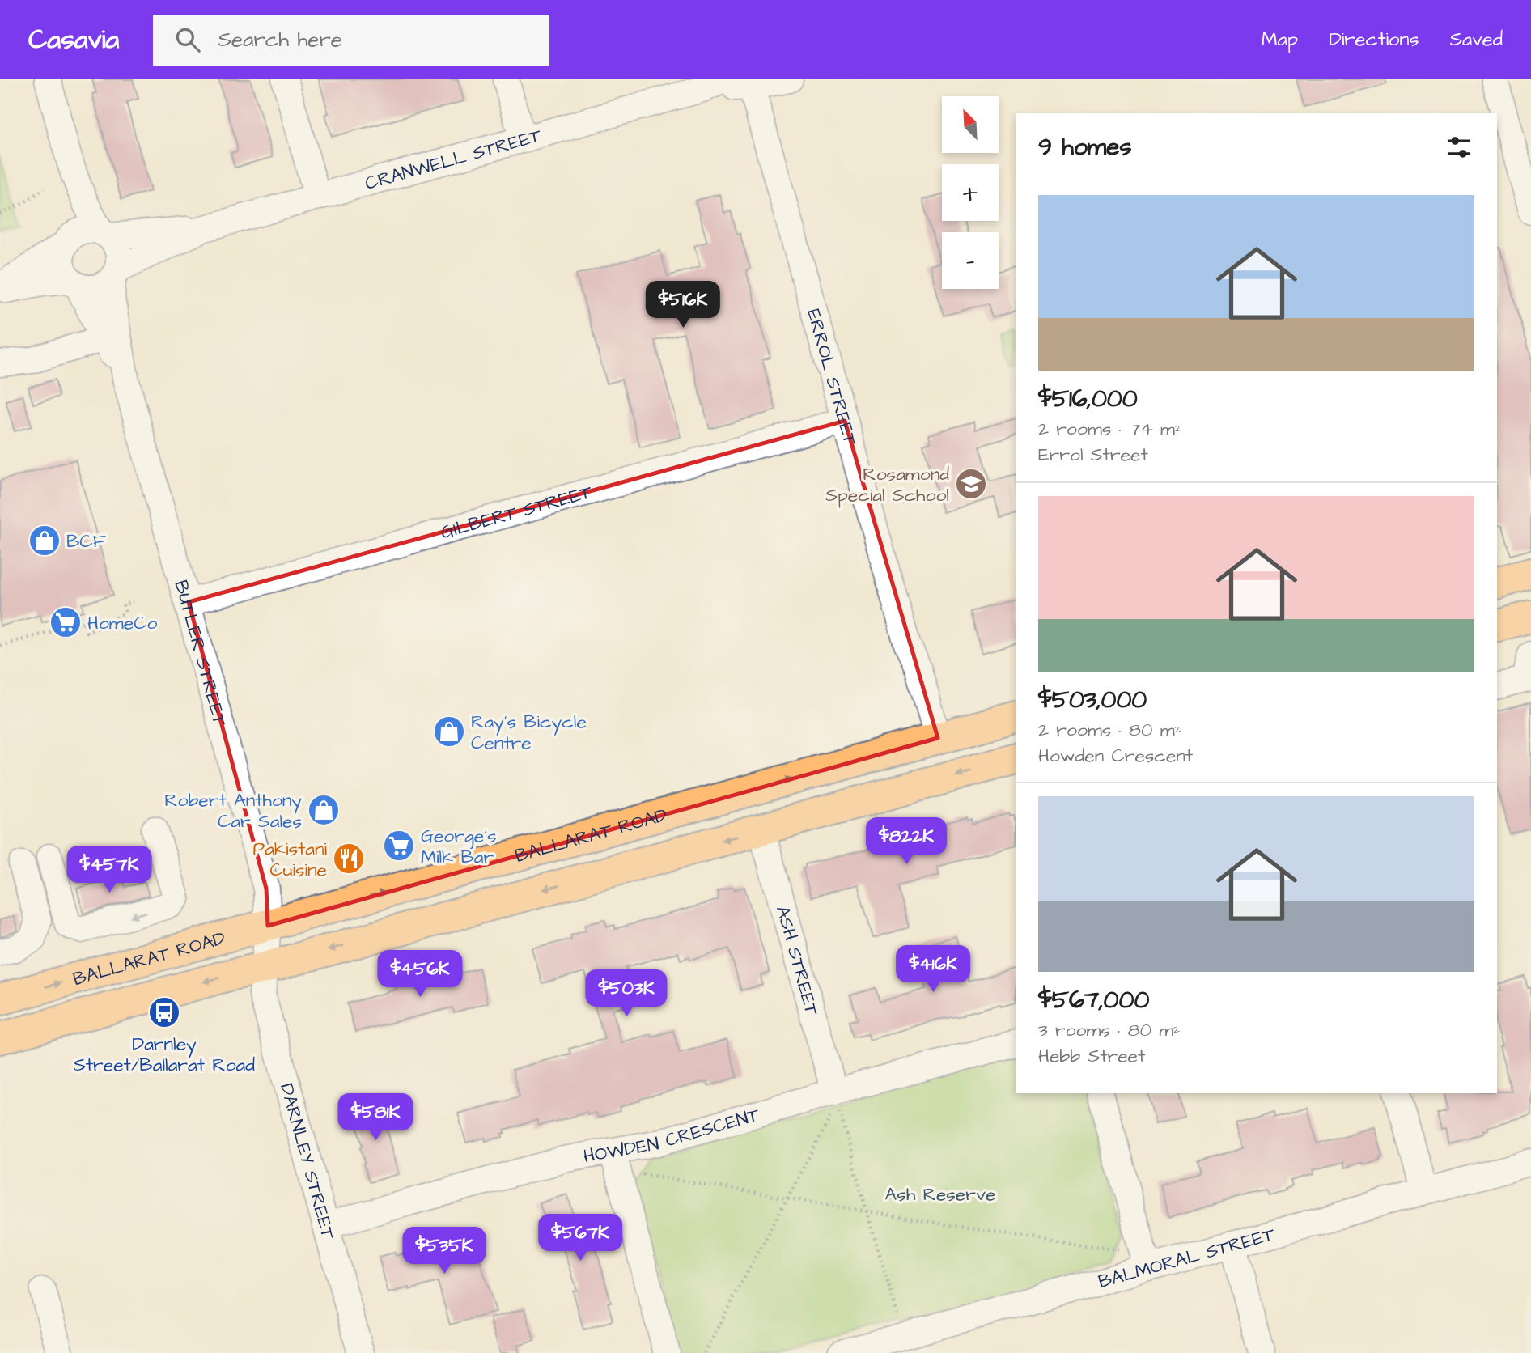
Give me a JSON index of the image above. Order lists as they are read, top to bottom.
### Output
{
  "streets": {
    "highway": ["BALLARAT ROAD"],
    "street": [
      "CRANWELL STREET",
      "ERROL STREET",
      "GILBERT STREET",
      "BUTLER STREET",
      "ASH STREET",
      "HOWDEN CRESCENT",
      "DARNLEY STREET",
      "BALMORAL STREET"
    ]
  },
  "crossings": [
    ["CRANWELL STREET", "ERROL STREET"],
    ["CRANWELL STREET", "BUTLER STREET"],
    ["ERROL STREET", "GILBERT STREET"],
    ["ERROL STREET", "BALLARAT ROAD"],
    ["GILBERT STREET", "BUTLER STREET"],
    ["BUTLER STREET", "BALLARAT ROAD"],
    ["BUTLER STREET", "DARNLEY STREET"],
    ["BALLARAT ROAD", "ASH STREET"],
    ["BALLARAT ROAD", "DARNLEY STREET"],
    ["ASH STREET", "HOWDEN CRESCENT"],
    ["HOWDEN CRESCENT", "DARNLEY STREET"]
  ],
  "parks": ["Ash Reserve"],
  "places": {
    "school or university": ["Rosamond Special School"],
    "shop": ["BCF", "Ray's Bicycle Centre", "Robert Anthony Car Sales"],
    "supermarket": ["HomeCo", "George's Milk Bar"],
    "restaurant": ["Pakistani Cuisine"],
    "bus stop": ["Darnley Street/Ballarat Road"]
  },
  "north": "top left",
  "page": {
    "header": "Casavia",
    "search": "Search here",
    "nav": ["Map", "Directions", "Saved"],
    "map_buttons": ["+", "−"],
    "heading": "9 homes",
    "list": [
      {
        "name": "$516,000",
        "note": "2 rooms · 74 m² · Errol Street"
      },
      {
        "name": "$503,000",
        "note": "2 rooms · 80 m² · Howden Crescent"
      },
      {
        "name": "$567,000",
        "note": "3 rooms · 80 m² · Hebb Street"
      }
    ],
    "price": [
      "$516K",
      "$822K",
      "$457K",
      "$416K",
      "$456K",
      "$503K",
      "$581K",
      "$567K",
      "$535K"
    ]
  }
}
